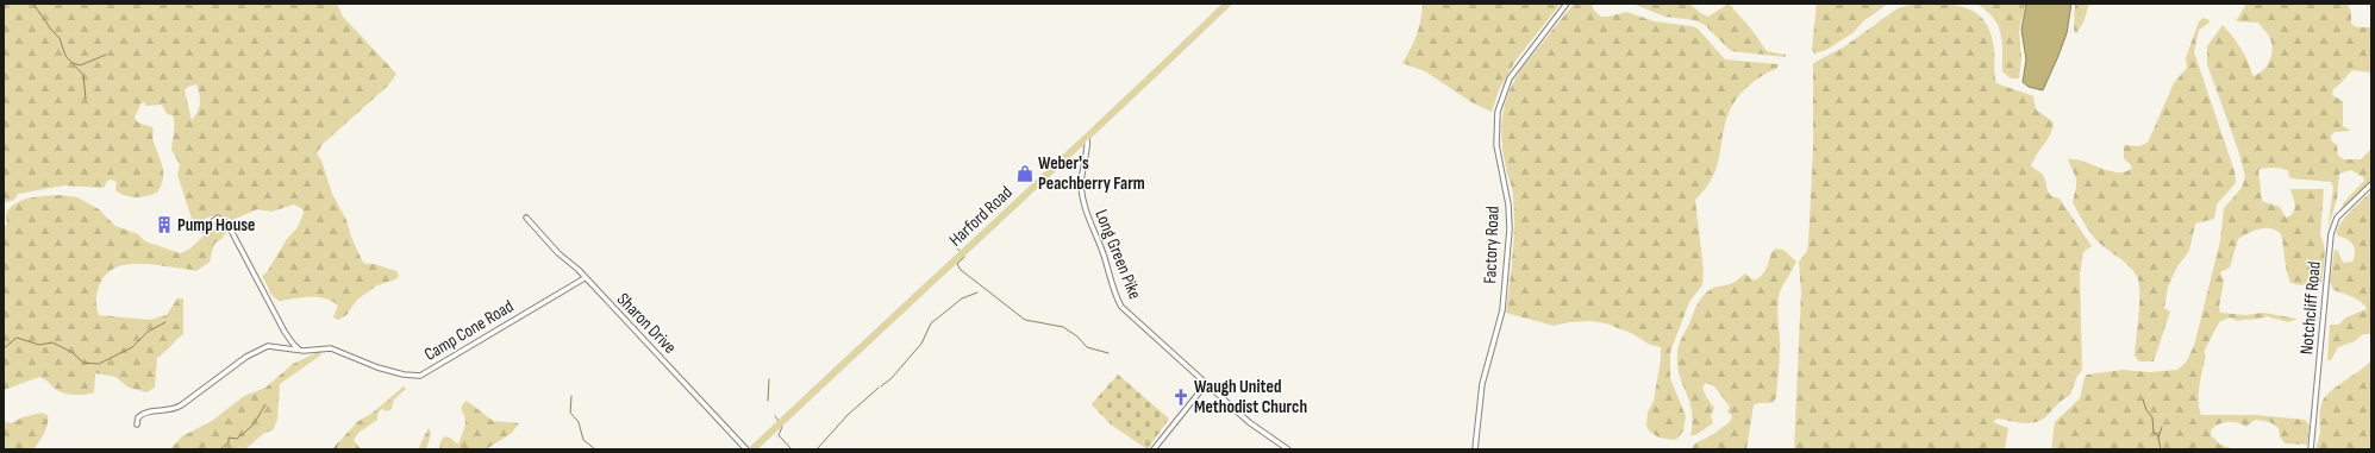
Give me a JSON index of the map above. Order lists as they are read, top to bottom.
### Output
{
  "streets": {
    "main road": ["Harford Road"],
    "street": [
      "Factory Road",
      "Long Green Pike",
      "Notchcliff Road",
      "Sharon Drive",
      "Camp Cone Road"
    ]
  },
  "crossings": [
    ["Harford Road", "Long Green Pike"],
    ["Sharon Drive", "Camp Cone Road"]
  ],
  "places": {
    "shop": ["Weber's Peachberry Farm"],
    "building": ["Pump House"],
    "church": ["Waugh United Methodist Church"]
  }
}
